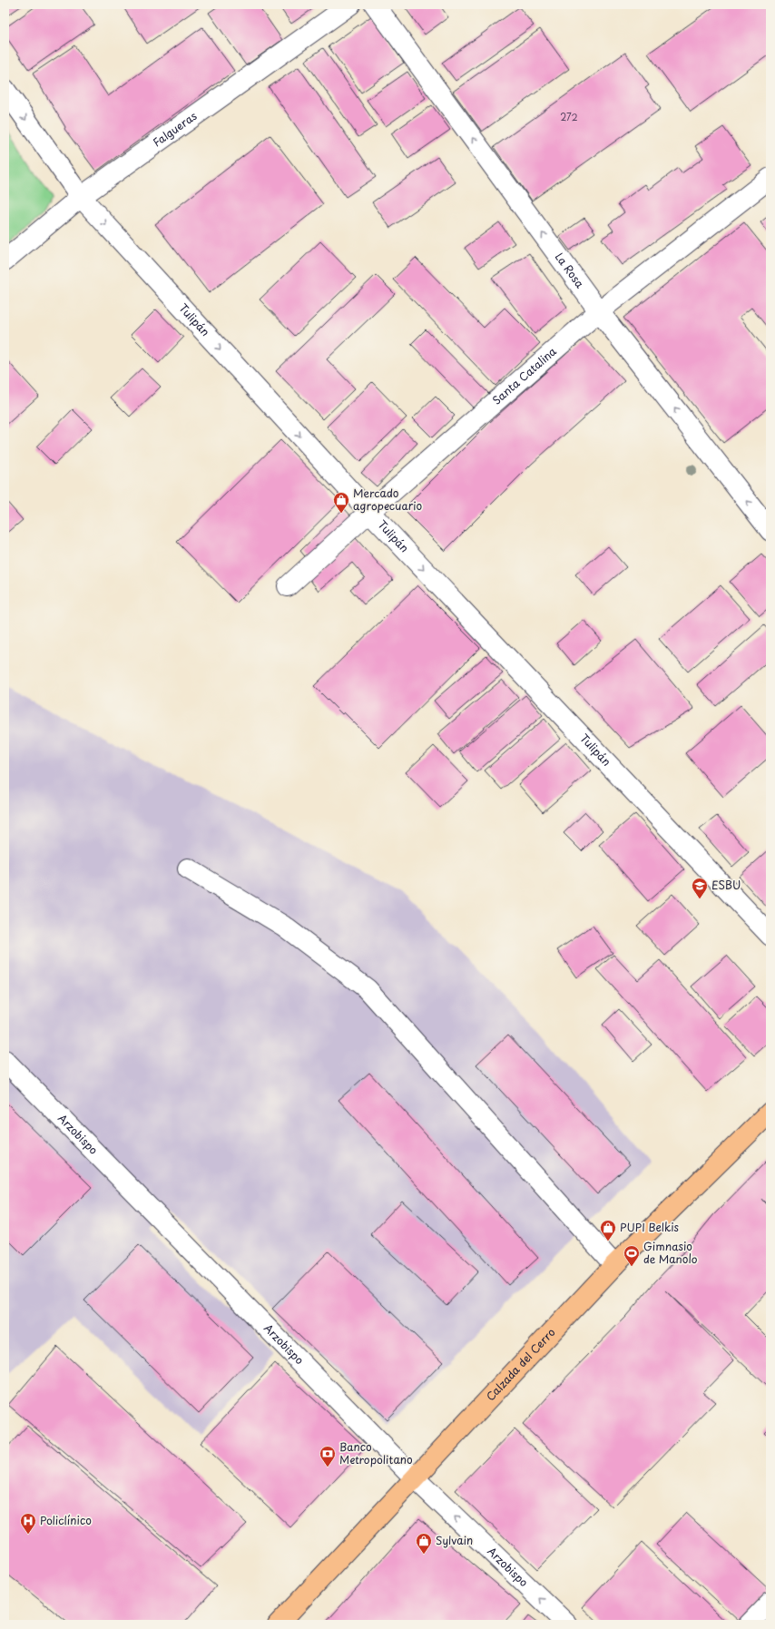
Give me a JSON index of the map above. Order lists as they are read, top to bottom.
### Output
{
  "streets": {
    "main road": ["Calzada del Cerro"],
    "street": [
      "Falgueras",
      "La Rosa",
      "Tulipán",
      "Santa Catalina",
      "Arzobispo"
    ]
  },
  "crossings": [
    ["Falgueras", "Tulipán"],
    ["La Rosa", "Santa Catalina"],
    ["Tulipán", "Santa Catalina"],
    ["Arzobispo", "Calzada del Cerro"]
  ],
  "one_way": ["La Rosa", "Tulipán"],
  "places": {
    "shop": ["Mercado agropecuario", "PUPI Belkis", "Sylvain"],
    "school or university": ["ESBU"],
    "sports": ["Gimnasio de Manolo"],
    "bank": ["Banco Metropolitano"],
    "hospital": ["Policlínico"]
  },
  "house_numbers": ["272"]
}
